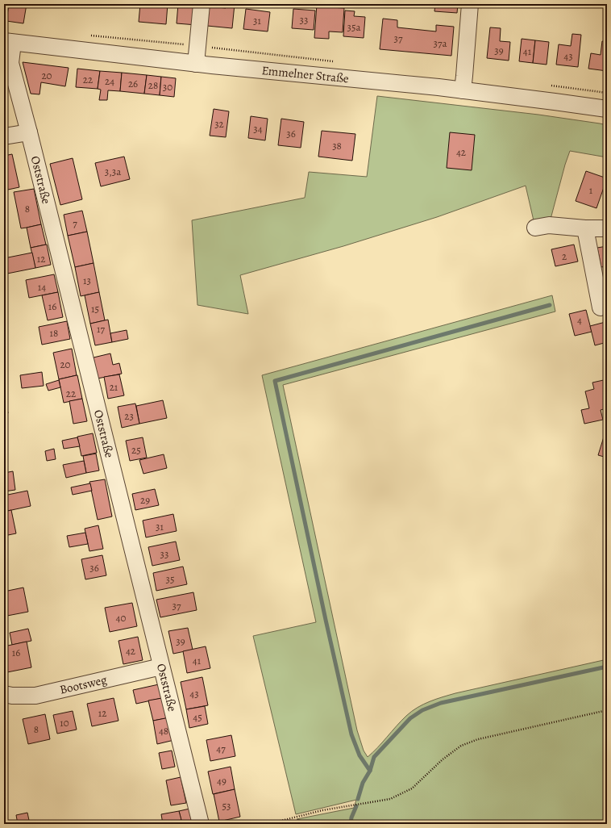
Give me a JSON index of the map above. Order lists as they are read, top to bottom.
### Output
{
  "streets": {
    "street": ["Emmelner Straße", "Oststraße", "Bootsweg"]
  },
  "crossings": [
    ["Emmelner Straße", "Oststraße"],
    ["Oststraße", "Bootsweg"]
  ],
  "house_numbers": [
    "33",
    "31",
    "35a",
    "37",
    "37a",
    "39",
    "41",
    "43",
    "20",
    "22",
    "24",
    "26",
    "28",
    "30",
    "32",
    "34",
    "36",
    "38",
    "42",
    "3,3a",
    "1",
    "8",
    "7",
    "2",
    "12",
    "13",
    "14",
    "16",
    "15",
    "4",
    "17",
    "18",
    "20",
    "21",
    "22",
    "23",
    "25",
    "29",
    "31",
    "33",
    "36",
    "35",
    "37",
    "40",
    "39",
    "42",
    "16",
    "41",
    "43",
    "12",
    "45",
    "10",
    "8",
    "48",
    "47",
    "49",
    "53"
  ]
}
